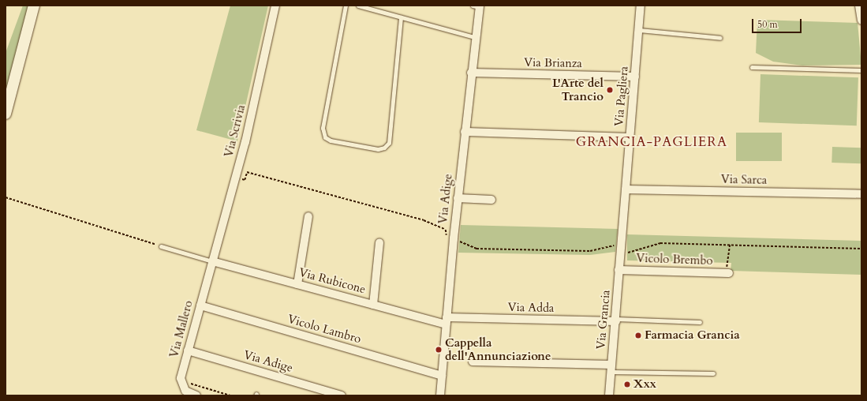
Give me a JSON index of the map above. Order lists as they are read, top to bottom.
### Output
{
  "streets": {
    "street": [
      "Via Brianza",
      "Via Pagliera",
      "Via Scrivia",
      "Via Sarca",
      "Via Adige",
      "Vicolo Brembo",
      "Via Rubicone",
      "Via Adda",
      "Via Grancia",
      "Via Mallero",
      "Vicolo Lambro"
    ]
  },
  "crossings": [
    ["Via Brianza", "Via Pagliera"],
    ["Via Brianza", "Via Adige"],
    ["Via Pagliera", "Via Sarca"],
    ["Via Pagliera", "Via Grancia"],
    ["Via Scrivia", "Via Rubicone"],
    ["Via Scrivia", "Via Mallero"],
    ["Via Adige", "Via Rubicone"],
    ["Via Adige", "Via Adda"],
    ["Via Adige", "Via Mallero"],
    ["Via Adige", "Vicolo Lambro"],
    ["Vicolo Brembo", "Via Grancia"],
    ["Via Rubicone", "Via Adda"],
    ["Via Rubicone", "Via Mallero"],
    ["Via Adda", "Via Grancia"],
    ["Via Mallero", "Vicolo Lambro"]
  ],
  "districts": ["GRANCIA-PAGLIERA"],
  "places": [
    "L'Arte del Trancio",
    "Farmacia Grancia",
    "Cappella dell'Annunciazione",
    "Xxx"
  ],
  "scale_bar": "50 m"
}
